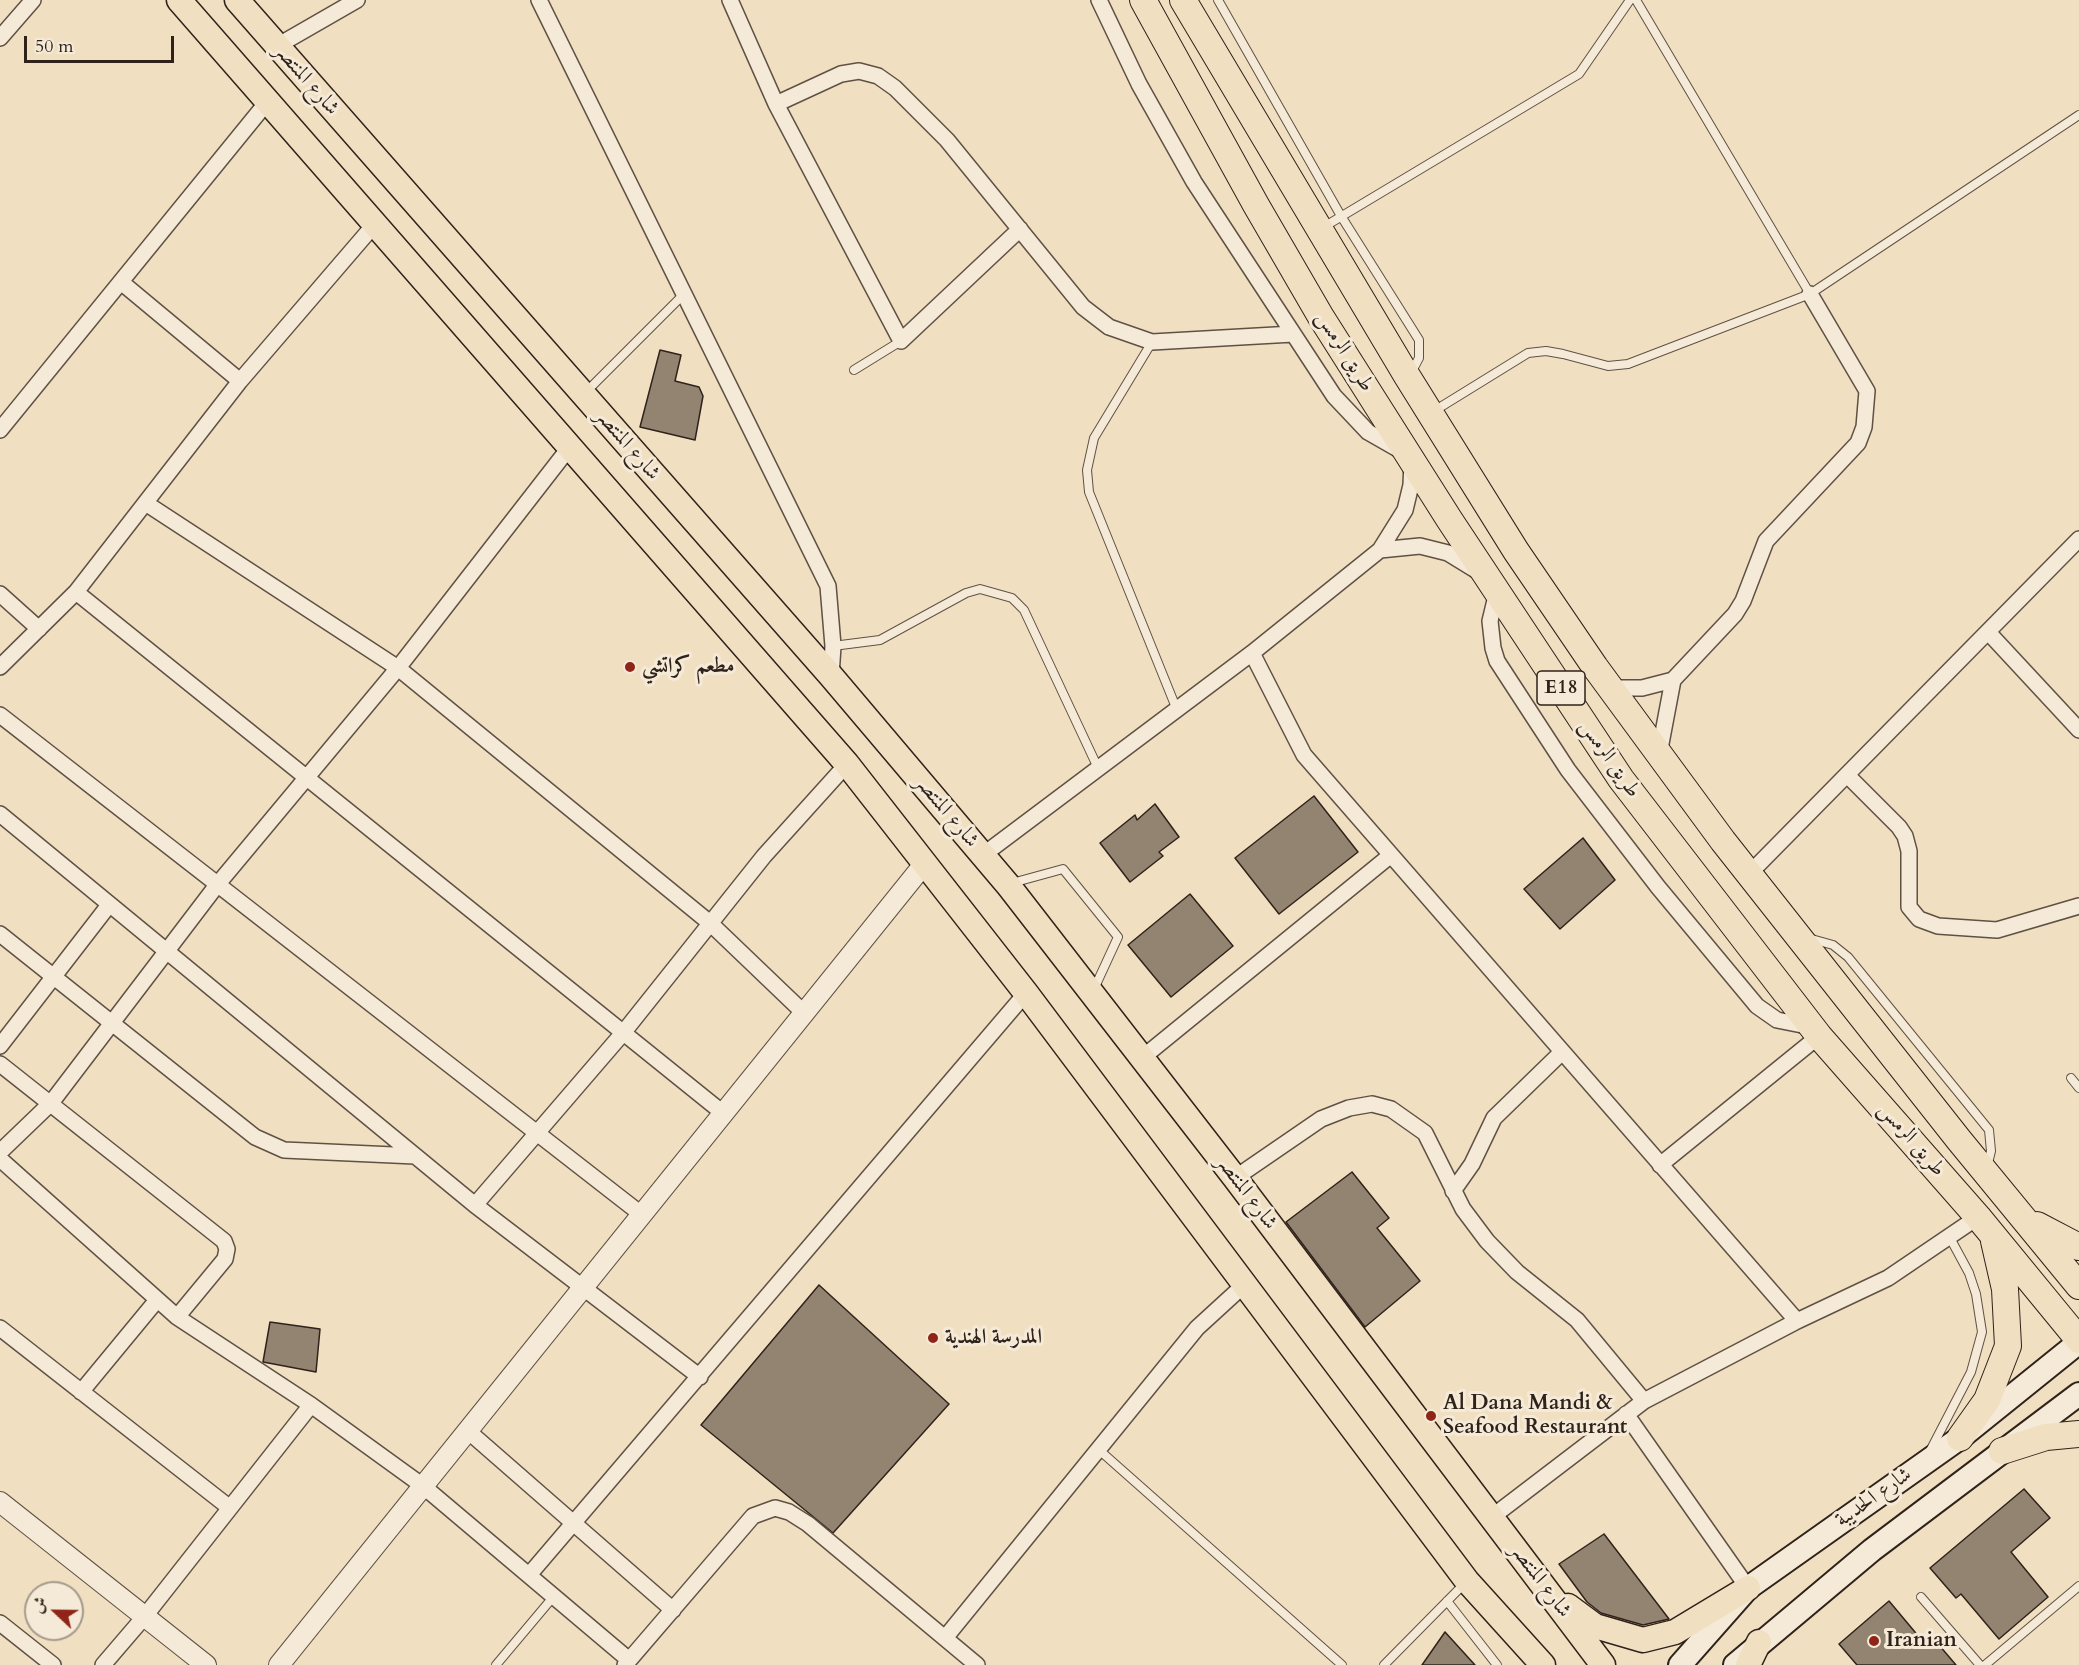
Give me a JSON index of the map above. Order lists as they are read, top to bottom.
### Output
{
  "streets": {
    "highway": ["طريق الرمس", "E18"],
    "main road": ["شارع المنتصر", "شارع الحديبة"]
  },
  "crossings": [
    ["طريق الرمس", "شارع الحديبة"]
  ],
  "places": [
    "مطعم كراتشي",
    "المدرسة الهندية",
    "Al Dana Mandi & Seafood Restaurant",
    "Iranian"
  ],
  "scale_bar": "50 m",
  "north": "left"
}
